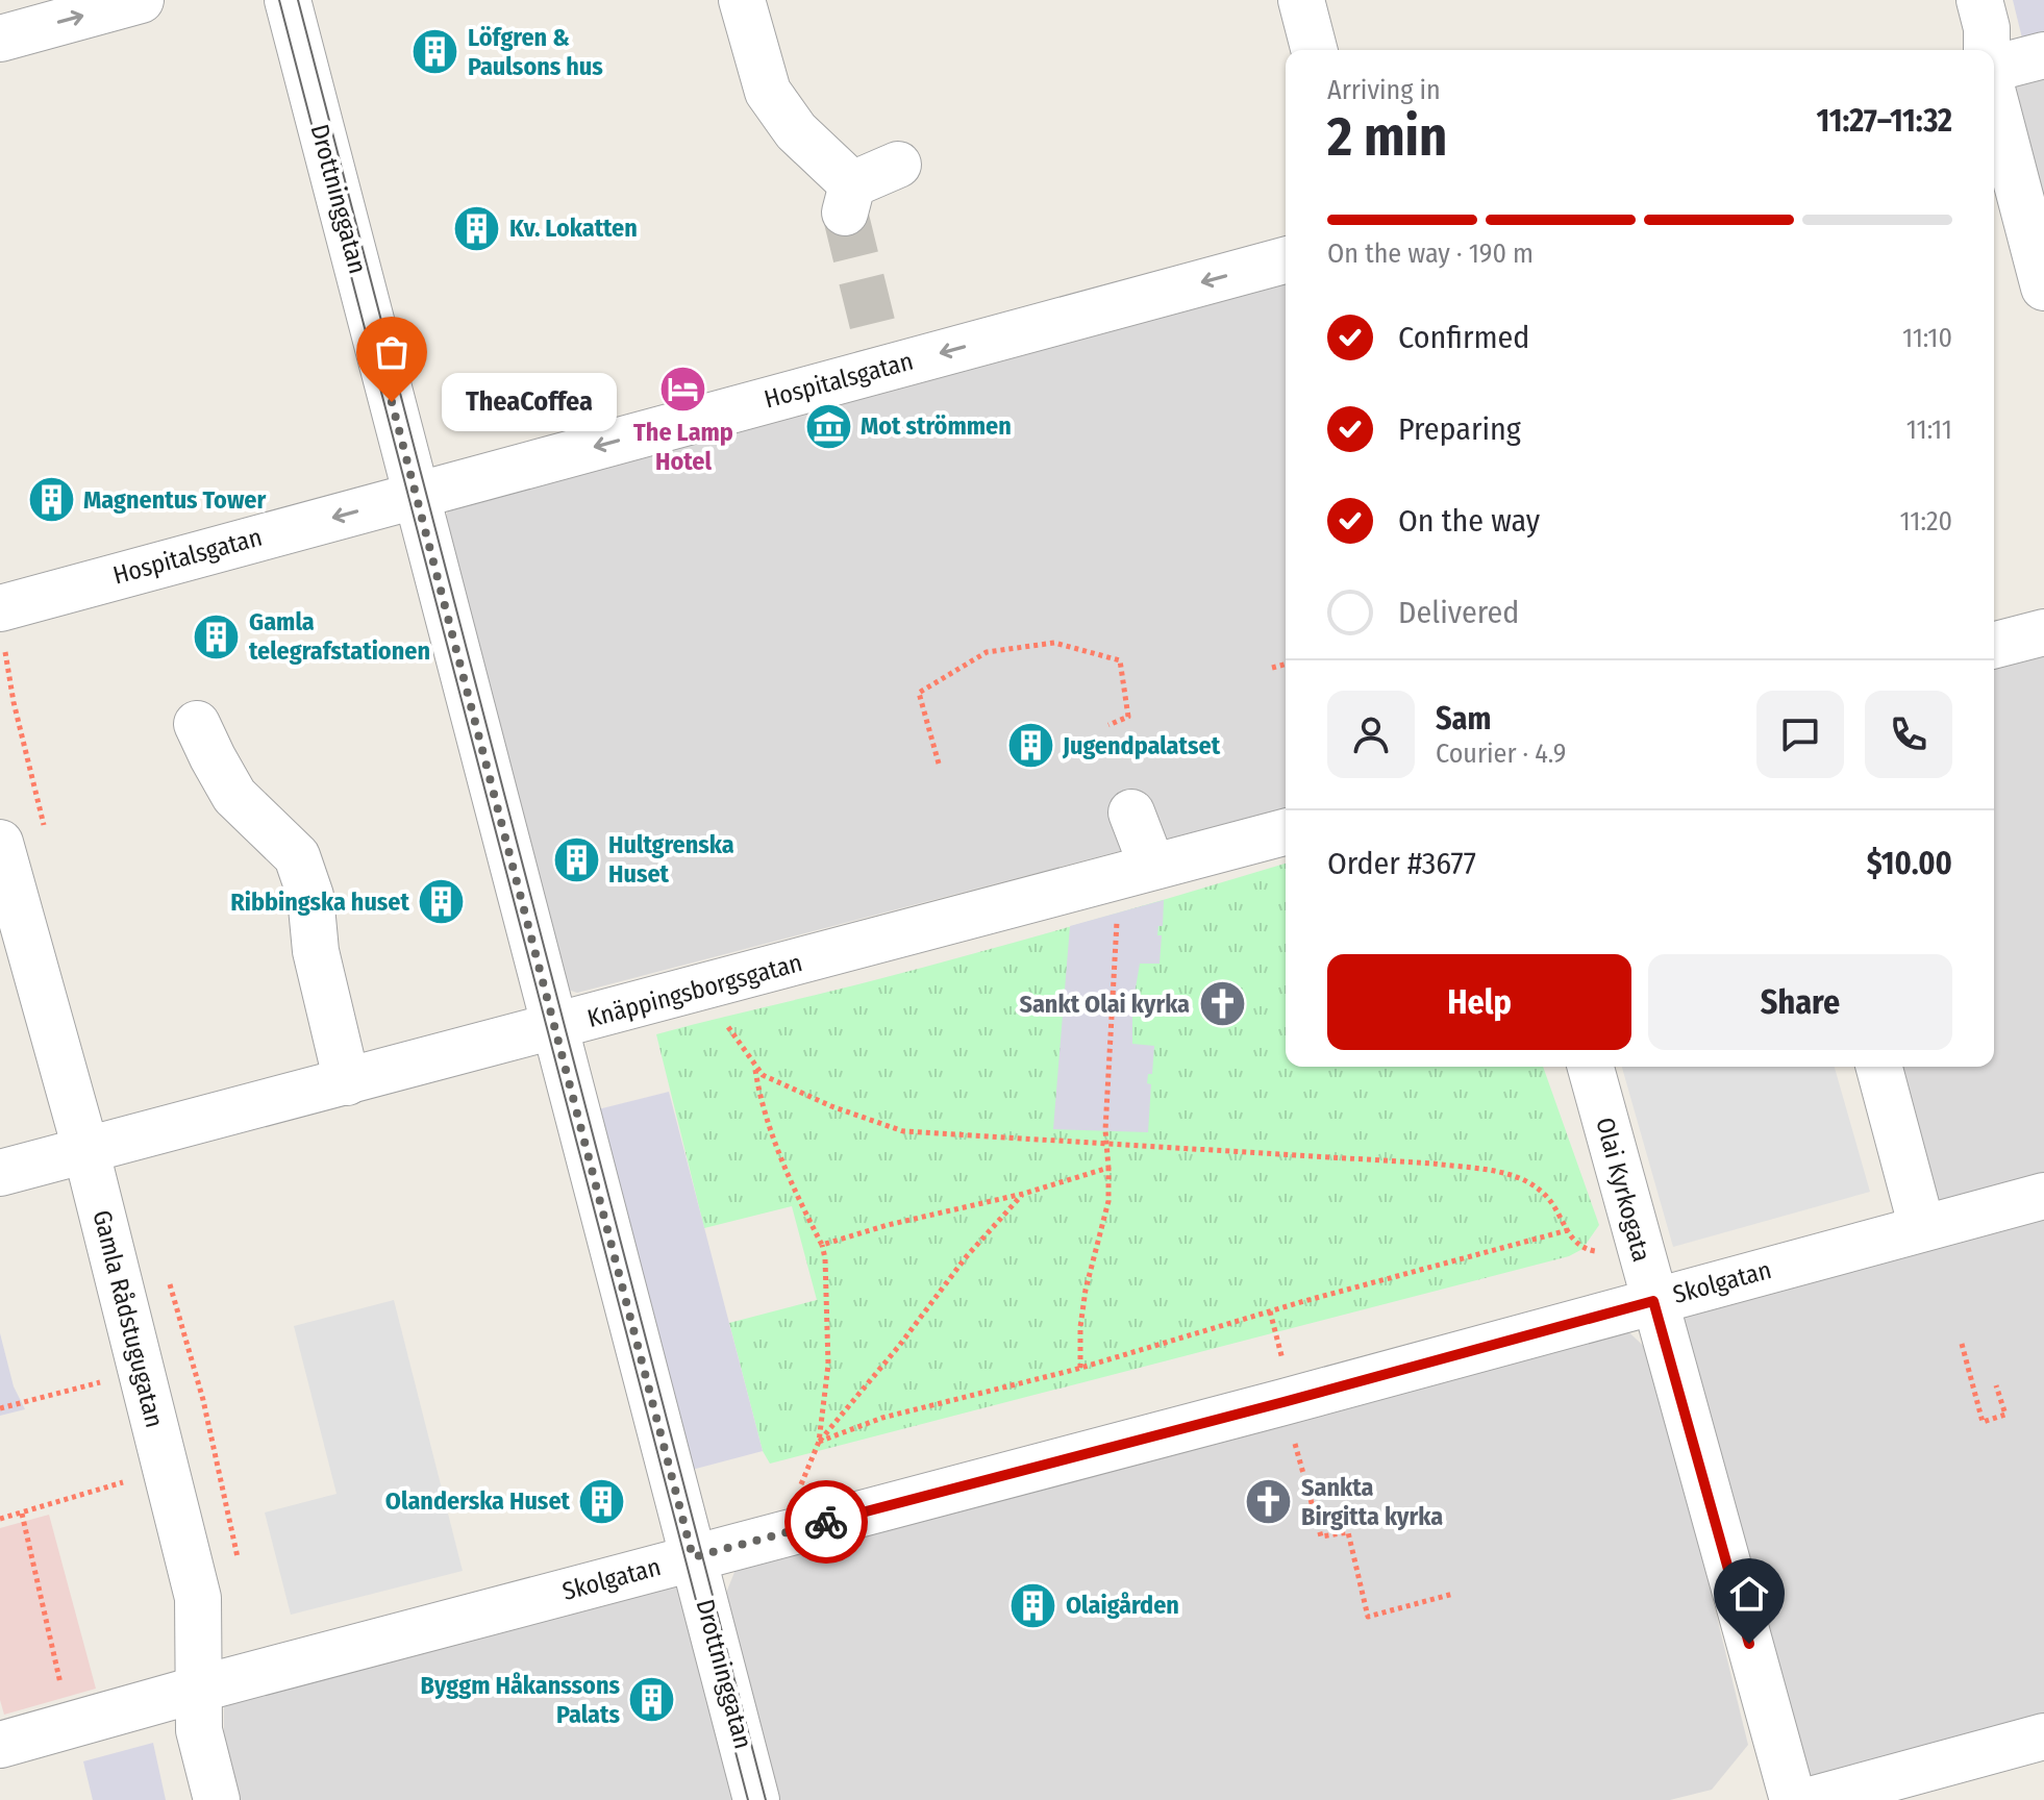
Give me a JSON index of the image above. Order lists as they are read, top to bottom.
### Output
{
  "streets": {
    "street": [
      "Drottninggatan",
      "Hospitalsgatan",
      "Knäppingsborgsgatan",
      "Olai Kyrkogata",
      "Skolgatan",
      "Gamla Rådstugugatan"
    ]
  },
  "crossings": [
    ["Drottninggatan", "Hospitalsgatan"],
    ["Drottninggatan", "Knäppingsborgsgatan"],
    ["Drottninggatan", "Skolgatan"],
    ["Knäppingsborgsgatan", "Gamla Rådstugugatan"],
    ["Olai Kyrkogata", "Skolgatan"],
    ["Skolgatan", "Gamla Rådstugugatan"]
  ],
  "one_way": ["Hospitalsgatan"],
  "places": {
    "building": [
      "Löfgren & Paulsons hus",
      "Kv. Lokatten",
      "Magnentus Tower",
      "Gamla telegrafstationen",
      "Jugendpalatset",
      "Hultgrenska Huset",
      "Ribbingska huset",
      "Olanderska Huset",
      "Olaigården",
      "Byggm Håkanssons Palats"
    ],
    "hotel": ["The Lamp Hotel"],
    "other": ["TheaCoffea"],
    "museum": ["Mot strömmen"],
    "church": ["Sankt Olai kyrka", "Sankta Birgitta kyrka"]
  },
  "page": {
    "heading": ["2 min", "Arriving in", "11:27–11:32"],
    "panel": [
      "Sam",
      "Courier · 4.9",
      "Order #3677",
      "$10.00"
    ],
    "bar": "On the way · 190 m",
    "list": [
      ["Confirmed", "11:10"],
      ["Preparing", "11:11"],
      ["On the way", "11:20"],
      "Delivered"
    ],
    "bubble": "TheaCoffea",
    "buttons": ["Help", "Share"]
  }
}
